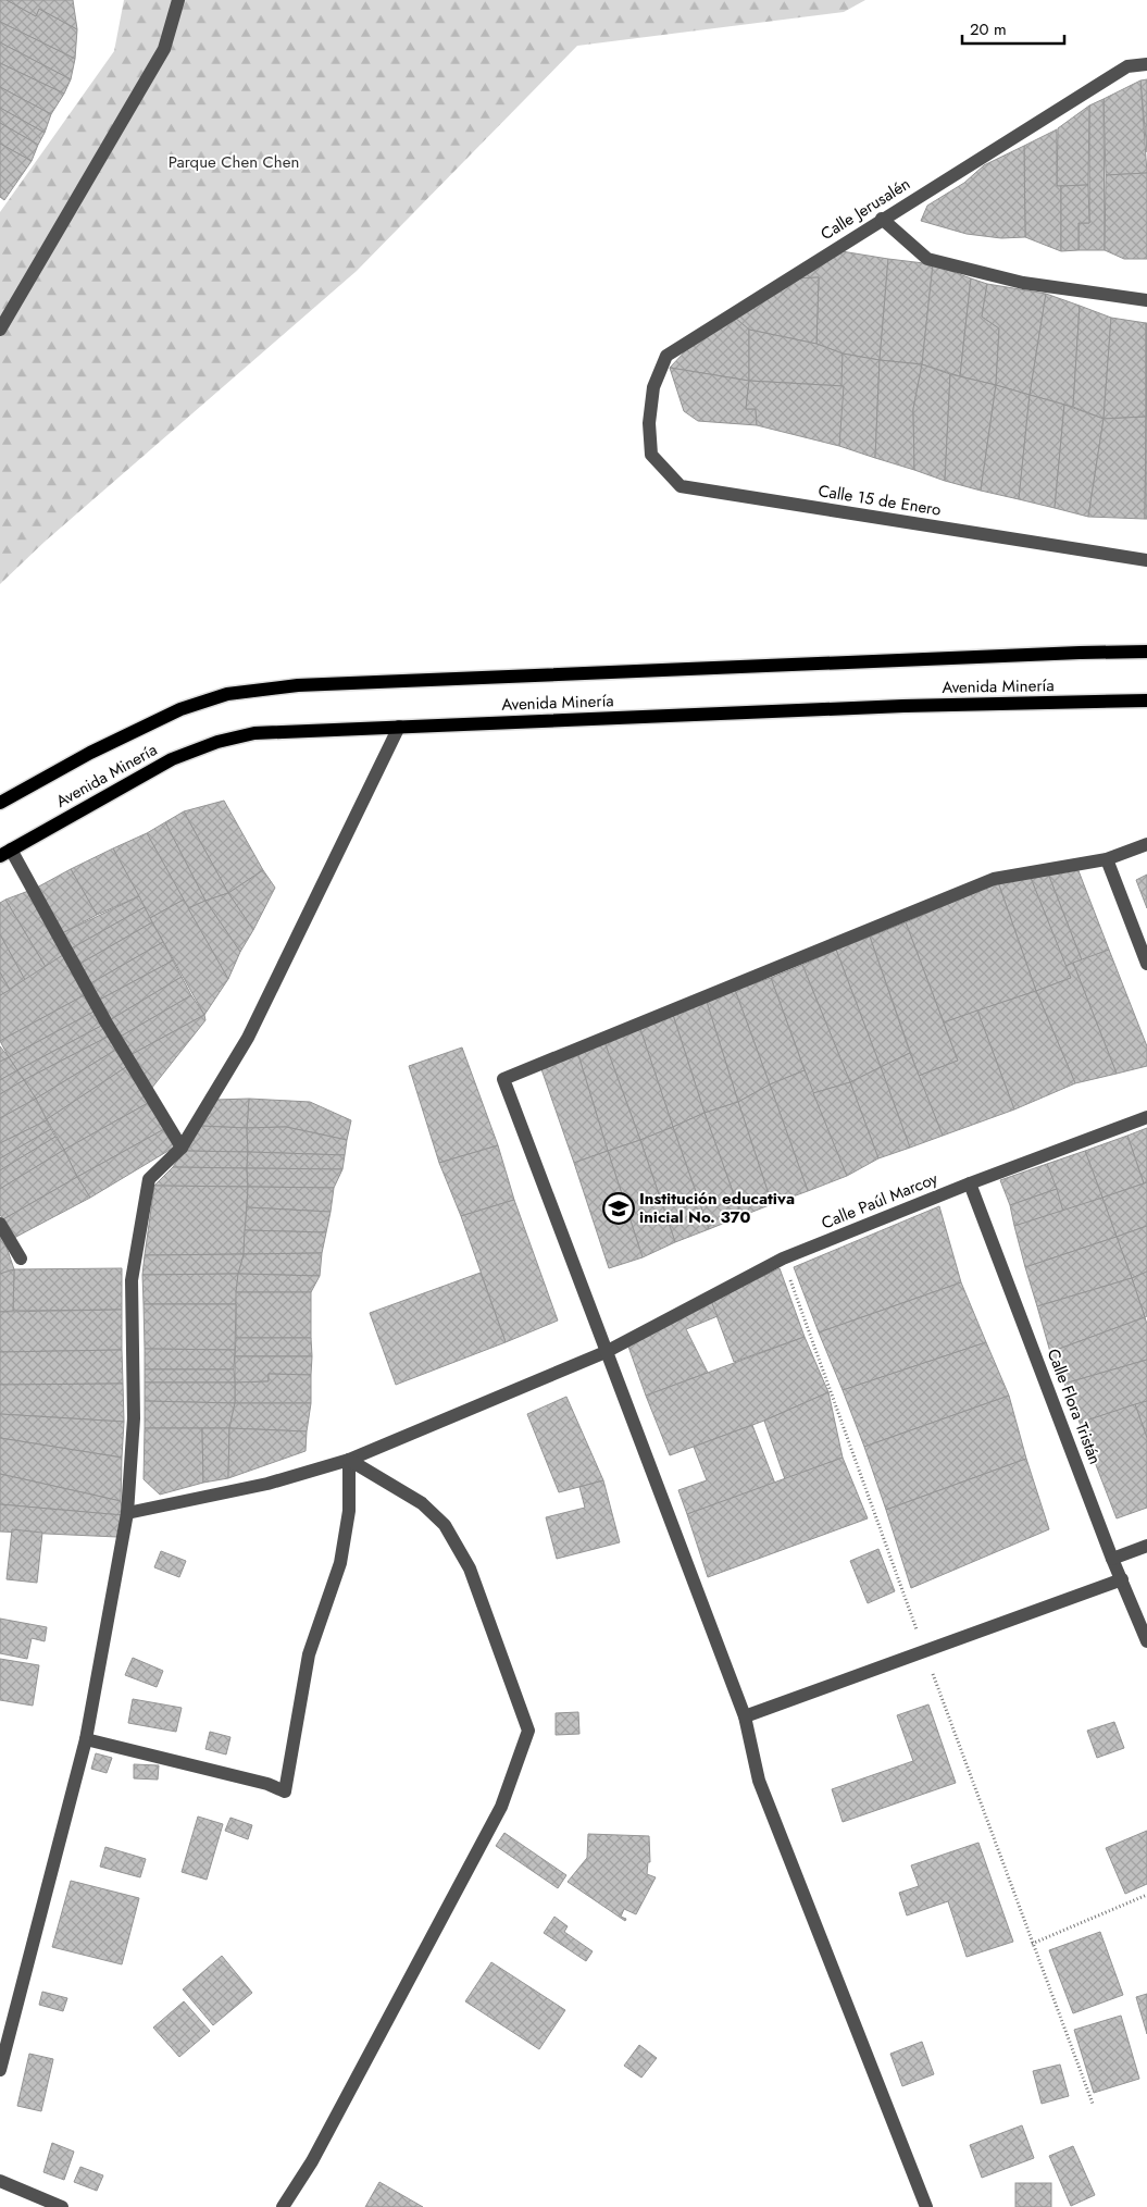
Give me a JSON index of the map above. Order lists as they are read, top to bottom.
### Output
{
  "streets": {
    "main road": ["Avenida Minería"],
    "street": [
      "Calle Jerusalén",
      "Calle 15 de Enero",
      "Calle Paúl Marcoy",
      "Calle Flora Tristán"
    ]
  },
  "crossings": [
    ["Calle Jerusalén", "Calle 15 de Enero"],
    ["Calle Paúl Marcoy", "Calle Flora Tristán"]
  ],
  "parks": ["Parque Chen Chen"],
  "places": {
    "school or university": ["Institución educativa inicial No. 370"]
  },
  "scale_bar": "20 m"
}
